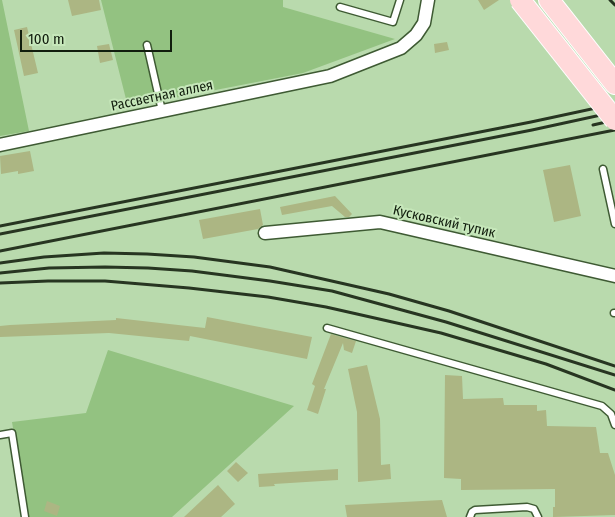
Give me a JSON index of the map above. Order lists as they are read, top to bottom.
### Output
{
  "streets": {
    "street": ["Рассветная аллея", "Кусковский тупик"]
  },
  "scale_bar": "100 m"
}
